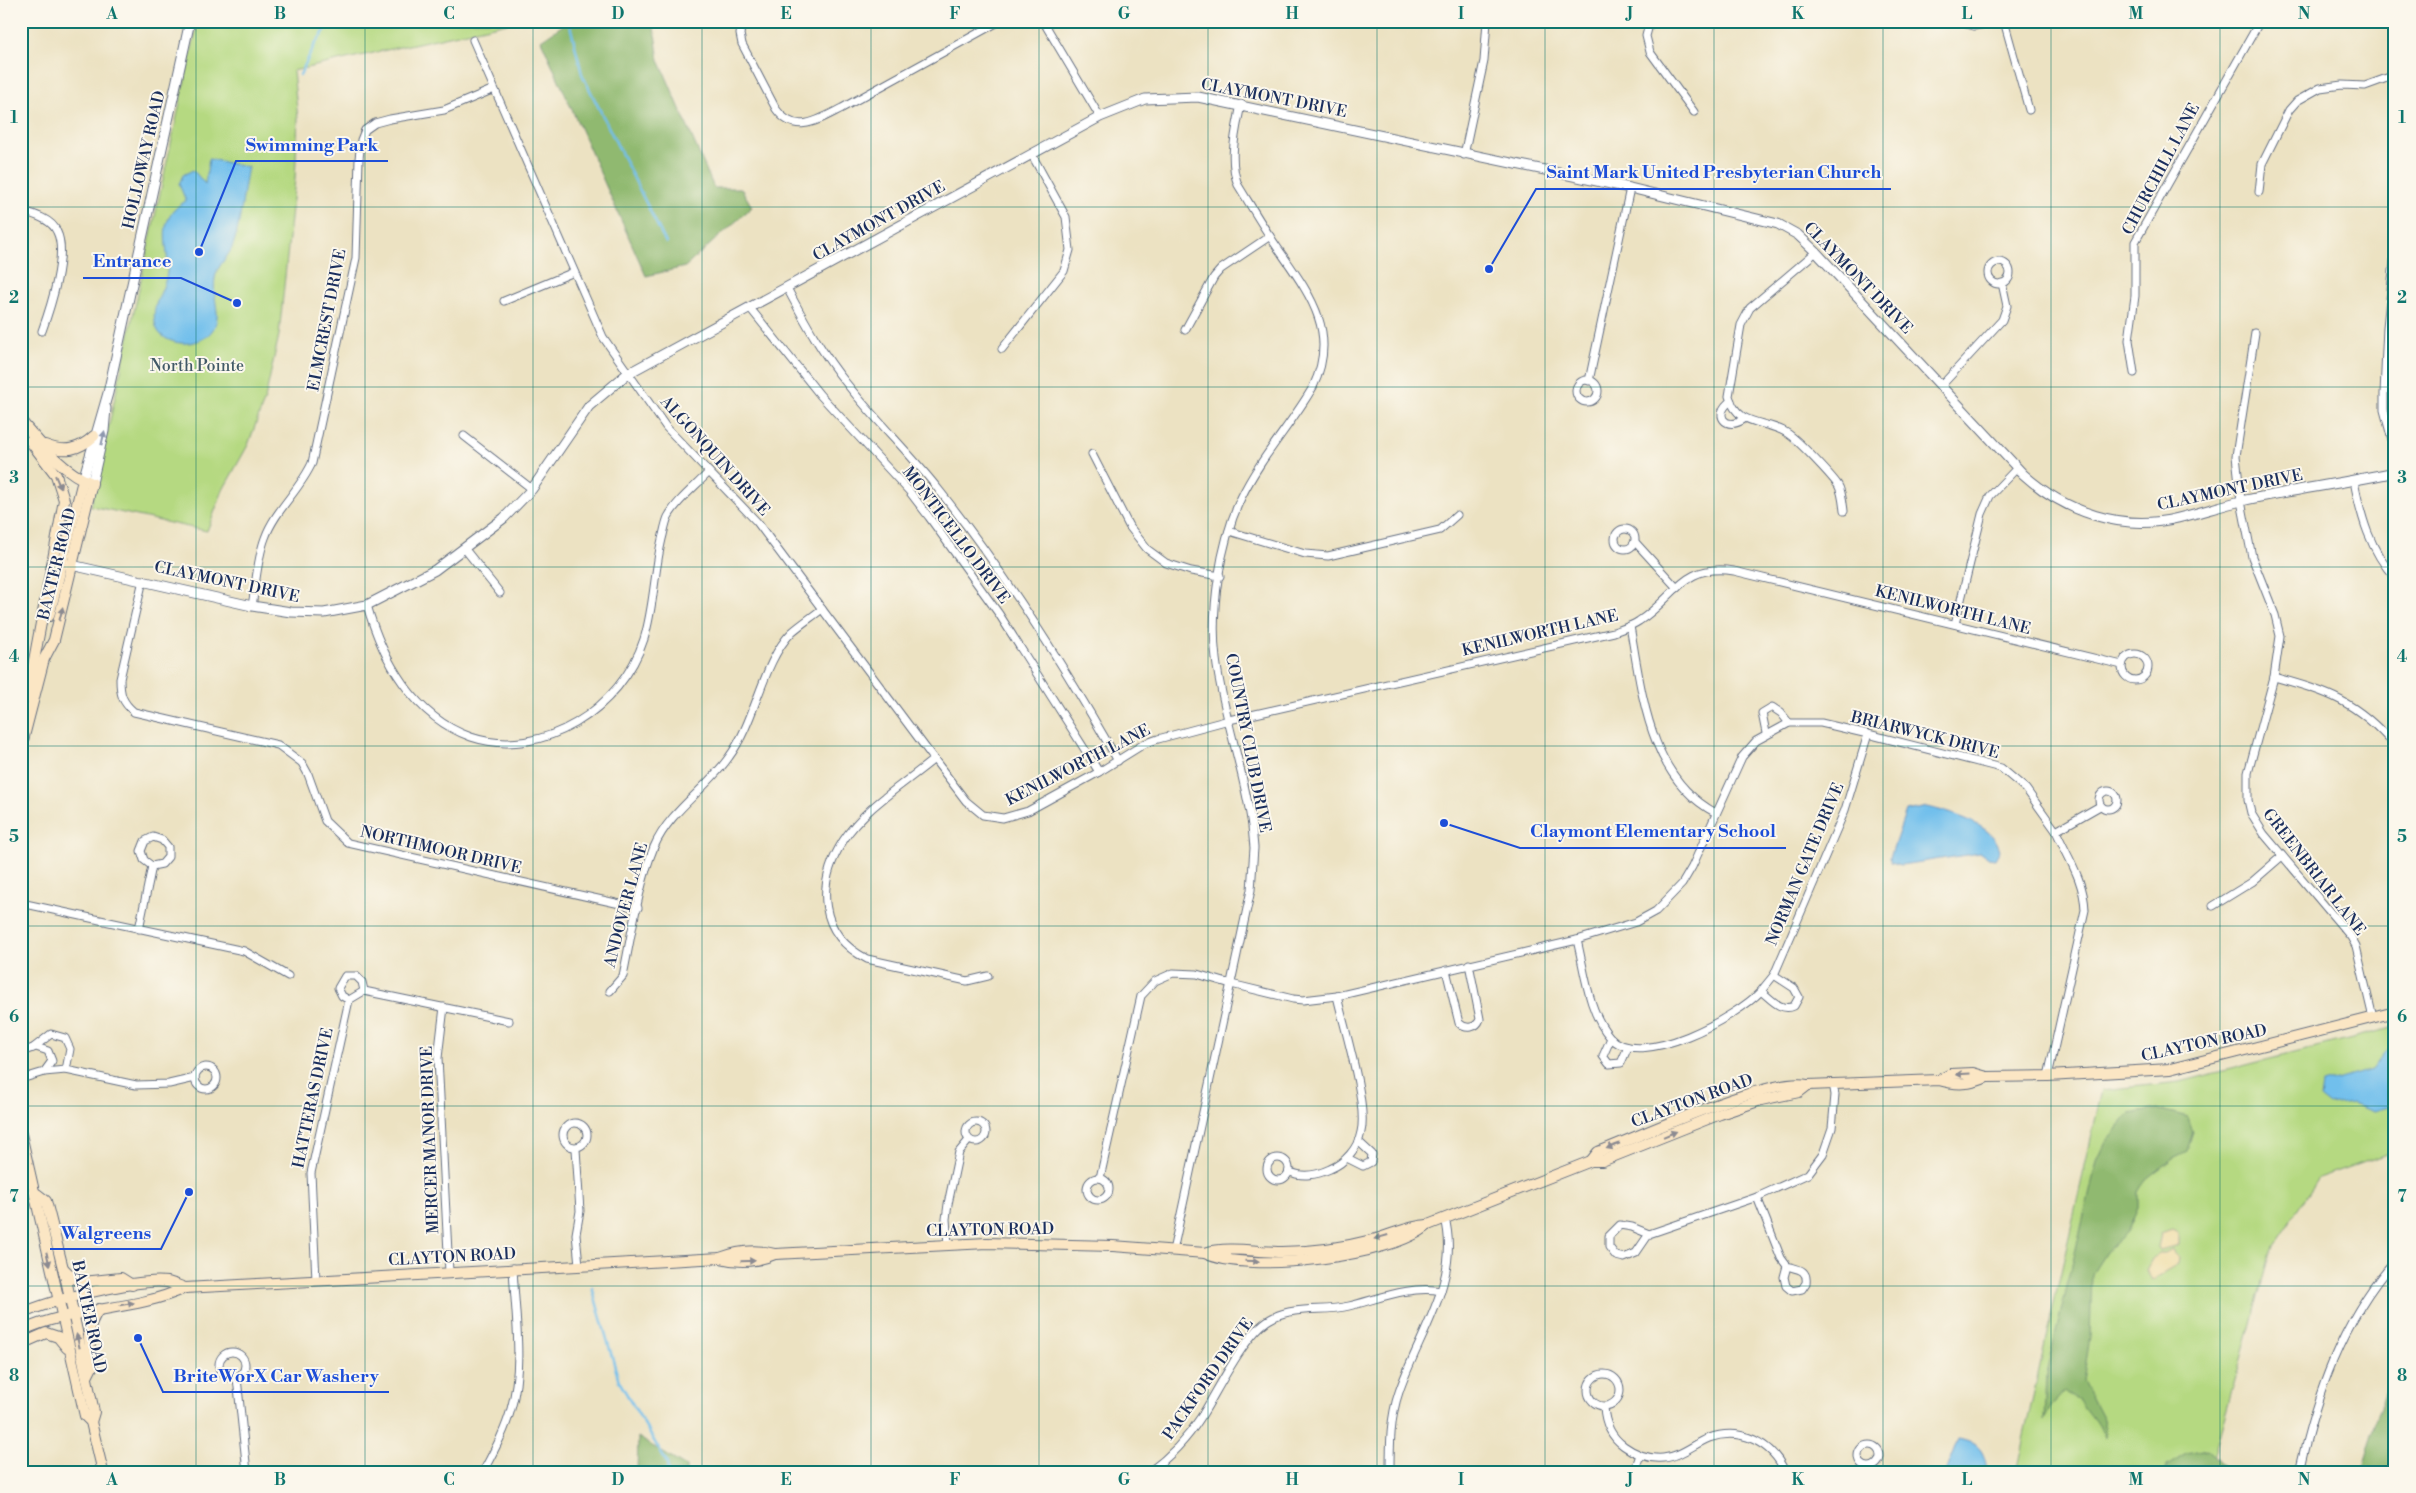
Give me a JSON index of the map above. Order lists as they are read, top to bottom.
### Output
{
  "streets": {
    "main road": ["BAXTER ROAD", "CLAYTON ROAD"],
    "street": [
      "CLAYMONT DRIVE",
      "HOLLOWAY ROAD",
      "CHURCHILL LANE",
      "ELMCREST DRIVE",
      "ALGONQUIN DRIVE",
      "MONTICELLO DRIVE",
      "KENILWORTH LANE",
      "BRIARWYCK DRIVE",
      "COUNTRY CLUB DRIVE",
      "NORTHMOOR DRIVE",
      "NORMAN GATE DRIVE",
      "GREENBRIAR LANE",
      "ANDOVER LANE",
      "HATTERAS DRIVE",
      "MERCER MANOR DRIVE",
      "PACKFORD DRIVE"
    ]
  },
  "crossings": [
    ["CLAYMONT DRIVE", "ELMCREST DRIVE"],
    ["CLAYMONT DRIVE", "ALGONQUIN DRIVE"],
    ["CLAYMONT DRIVE", "MONTICELLO DRIVE"],
    ["CLAYMONT DRIVE", "BAXTER ROAD"],
    ["CLAYMONT DRIVE", "COUNTRY CLUB DRIVE"],
    ["CLAYMONT DRIVE", "NORTHMOOR DRIVE"],
    ["CLAYMONT DRIVE", "GREENBRIAR LANE"],
    ["HOLLOWAY ROAD", "BAXTER ROAD"],
    ["ELMCREST DRIVE", "ALGONQUIN DRIVE"],
    ["ALGONQUIN DRIVE", "KENILWORTH LANE"],
    ["ALGONQUIN DRIVE", "ANDOVER LANE"],
    ["MONTICELLO DRIVE", "KENILWORTH LANE"],
    ["BAXTER ROAD", "CLAYTON ROAD"],
    ["KENILWORTH LANE", "COUNTRY CLUB DRIVE"],
    ["BRIARWYCK DRIVE", "COUNTRY CLUB DRIVE"],
    ["BRIARWYCK DRIVE", "NORMAN GATE DRIVE"],
    ["BRIARWYCK DRIVE", "CLAYTON ROAD"],
    ["COUNTRY CLUB DRIVE", "CLAYTON ROAD"],
    ["NORTHMOOR DRIVE", "ANDOVER LANE"],
    ["GREENBRIAR LANE", "CLAYTON ROAD"],
    ["CLAYTON ROAD", "HATTERAS DRIVE"],
    ["CLAYTON ROAD", "MERCER MANOR DRIVE"]
  ],
  "parks": ["North Pointe"],
  "places": [
    "Swimming Park",
    "Saint Mark United Presbyterian Church",
    "Entrance",
    "Claymont Elementary School",
    "Walgreens",
    "BriteWorX Car Washery"
  ],
  "grid": {
    "columns": [
      "A",
      "B",
      "C",
      "D",
      "E",
      "F",
      "G",
      "H",
      "I",
      "J",
      "K",
      "L",
      "M",
      "N"
    ],
    "rows": [
      "1",
      "2",
      "3",
      "4",
      "5",
      "6",
      "7",
      "8"
    ]
  }
}
